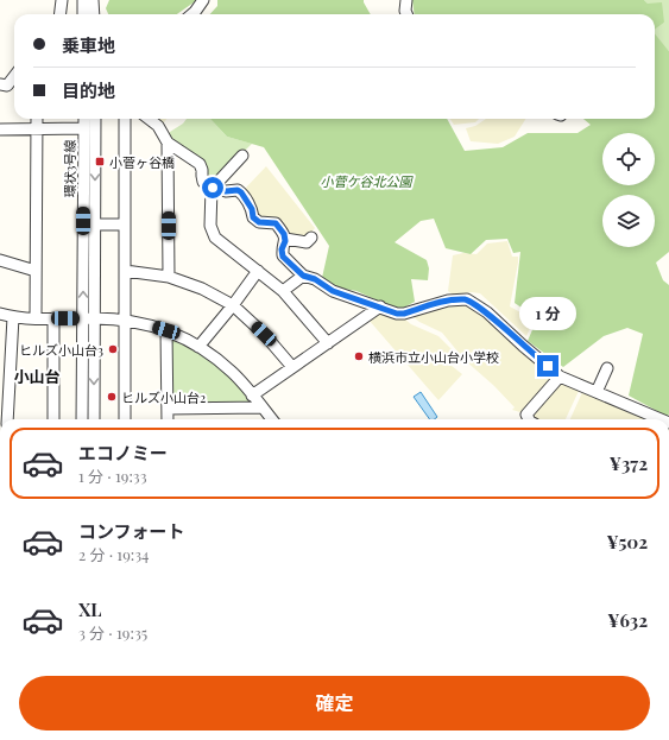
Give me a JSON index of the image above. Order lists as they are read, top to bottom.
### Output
{
  "streets": {
    "street": ["環状3号線"]
  },
  "districts": ["小山台"],
  "parks": ["小菅ケ谷北公園"],
  "places": {
    "transit": ["小菅ヶ谷橋"],
    "other": ["ヒルズ小山台3", "横浜市立小山台小学校", "ヒルズ小山台2"]
  },
  "page": {
    "banner": ["乗車地", "目的地"],
    "bubble": "1 分",
    "list": [
      {
        "name": "エコノミー",
        "note": "1 分 · 19:33",
        "value": "¥372"
      },
      {
        "name": "コンフォート",
        "note": "2 分 · 19:34",
        "value": "¥502"
      },
      {
        "name": "XL",
        "note": "3 分 · 19:35",
        "value": "¥632"
      }
    ],
    "buttons": "確定"
  }
}
